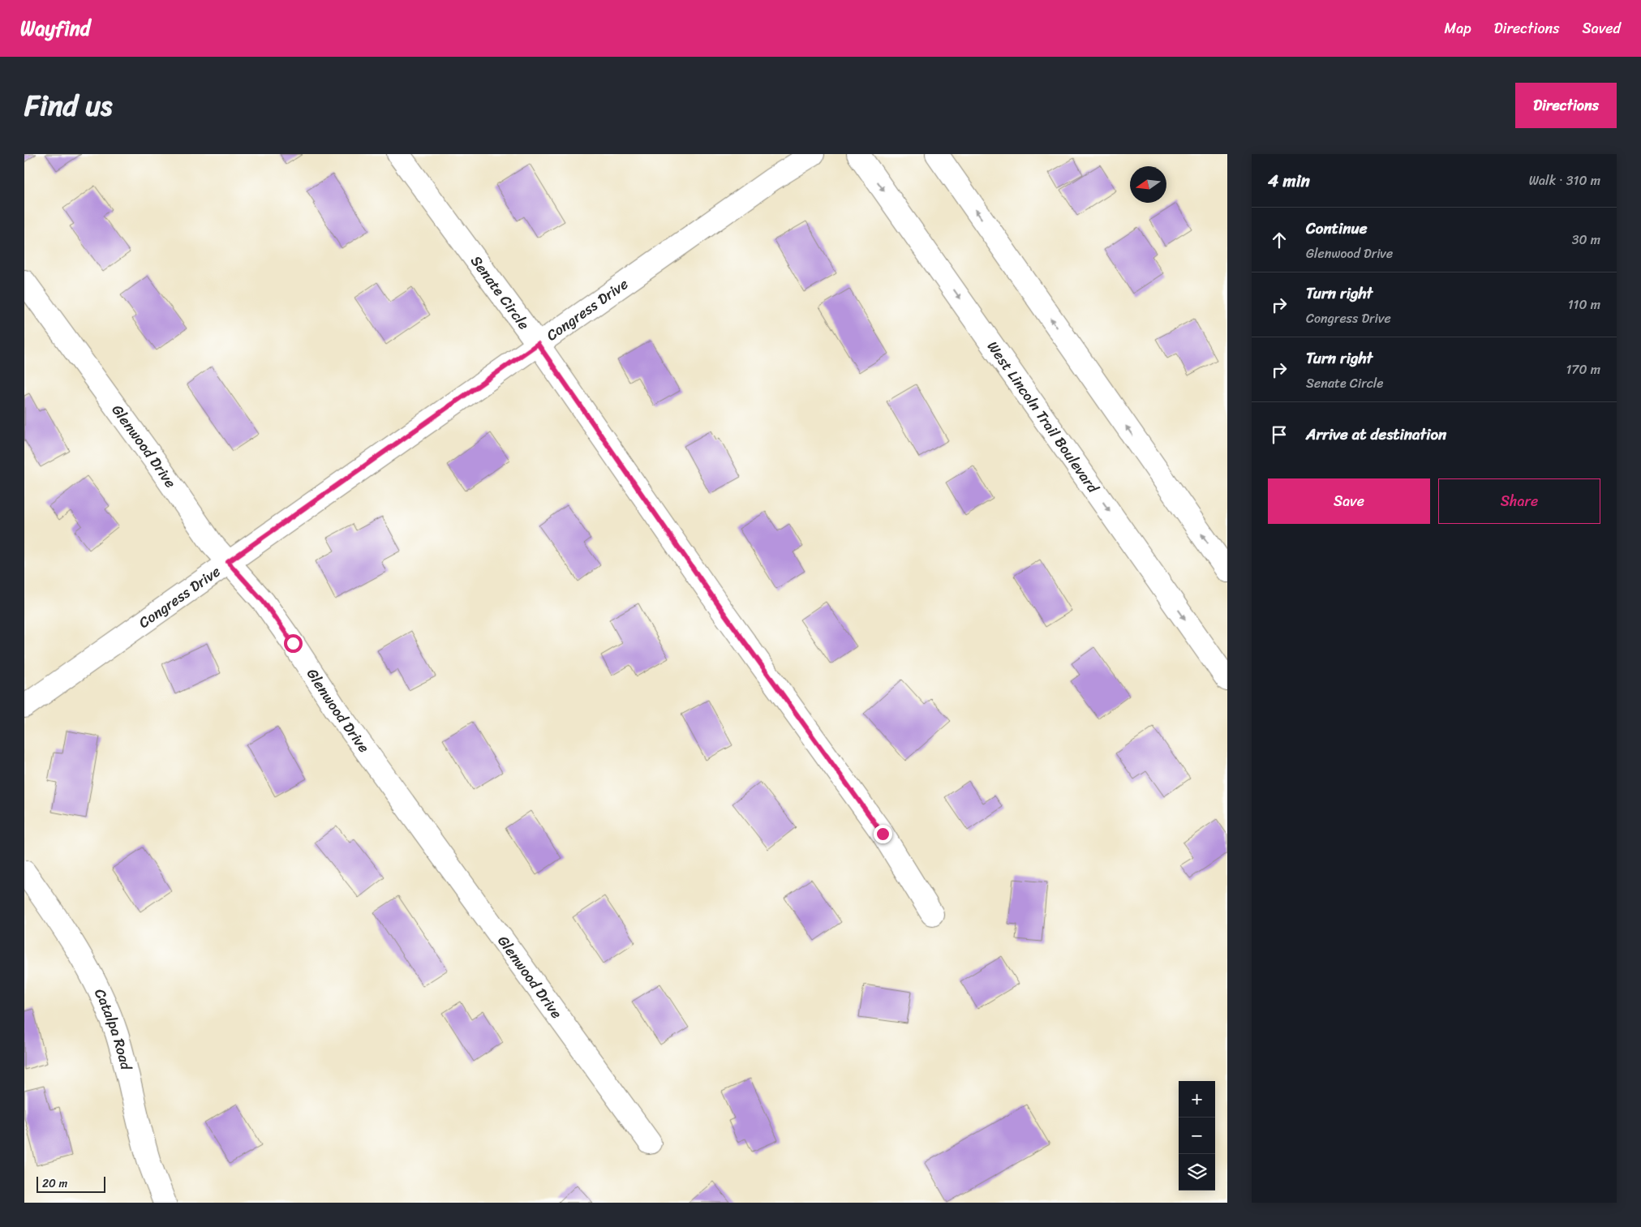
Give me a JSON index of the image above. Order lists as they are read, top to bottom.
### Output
{
  "streets": {
    "street": [
      "Senate Circle",
      "Congress Drive",
      "West Lincoln Trail Boulevard",
      "Glenwood Drive",
      "Catalpa Road"
    ]
  },
  "crossings": [
    ["Senate Circle", "Congress Drive"],
    ["Congress Drive", "Glenwood Drive"]
  ],
  "scale_bar": "20 m",
  "north": "left",
  "page": {
    "header": "Wayfind",
    "nav": ["Map", "Directions", "Saved"],
    "title": "Find us",
    "buttons": [
      "Directions",
      ["Save", "Share"]
    ],
    "heading": ["4 min", "Walk · 310 m"],
    "list": [
      ["Continue", "Glenwood Drive", "30 m"],
      ["Turn right", "Congress Drive", "110 m"],
      ["Turn right", "Senate Circle", "170 m"],
      "Arrive at destination"
    ],
    "map_buttons": ["+", "−"],
    "scale": "20 m"
  }
}
